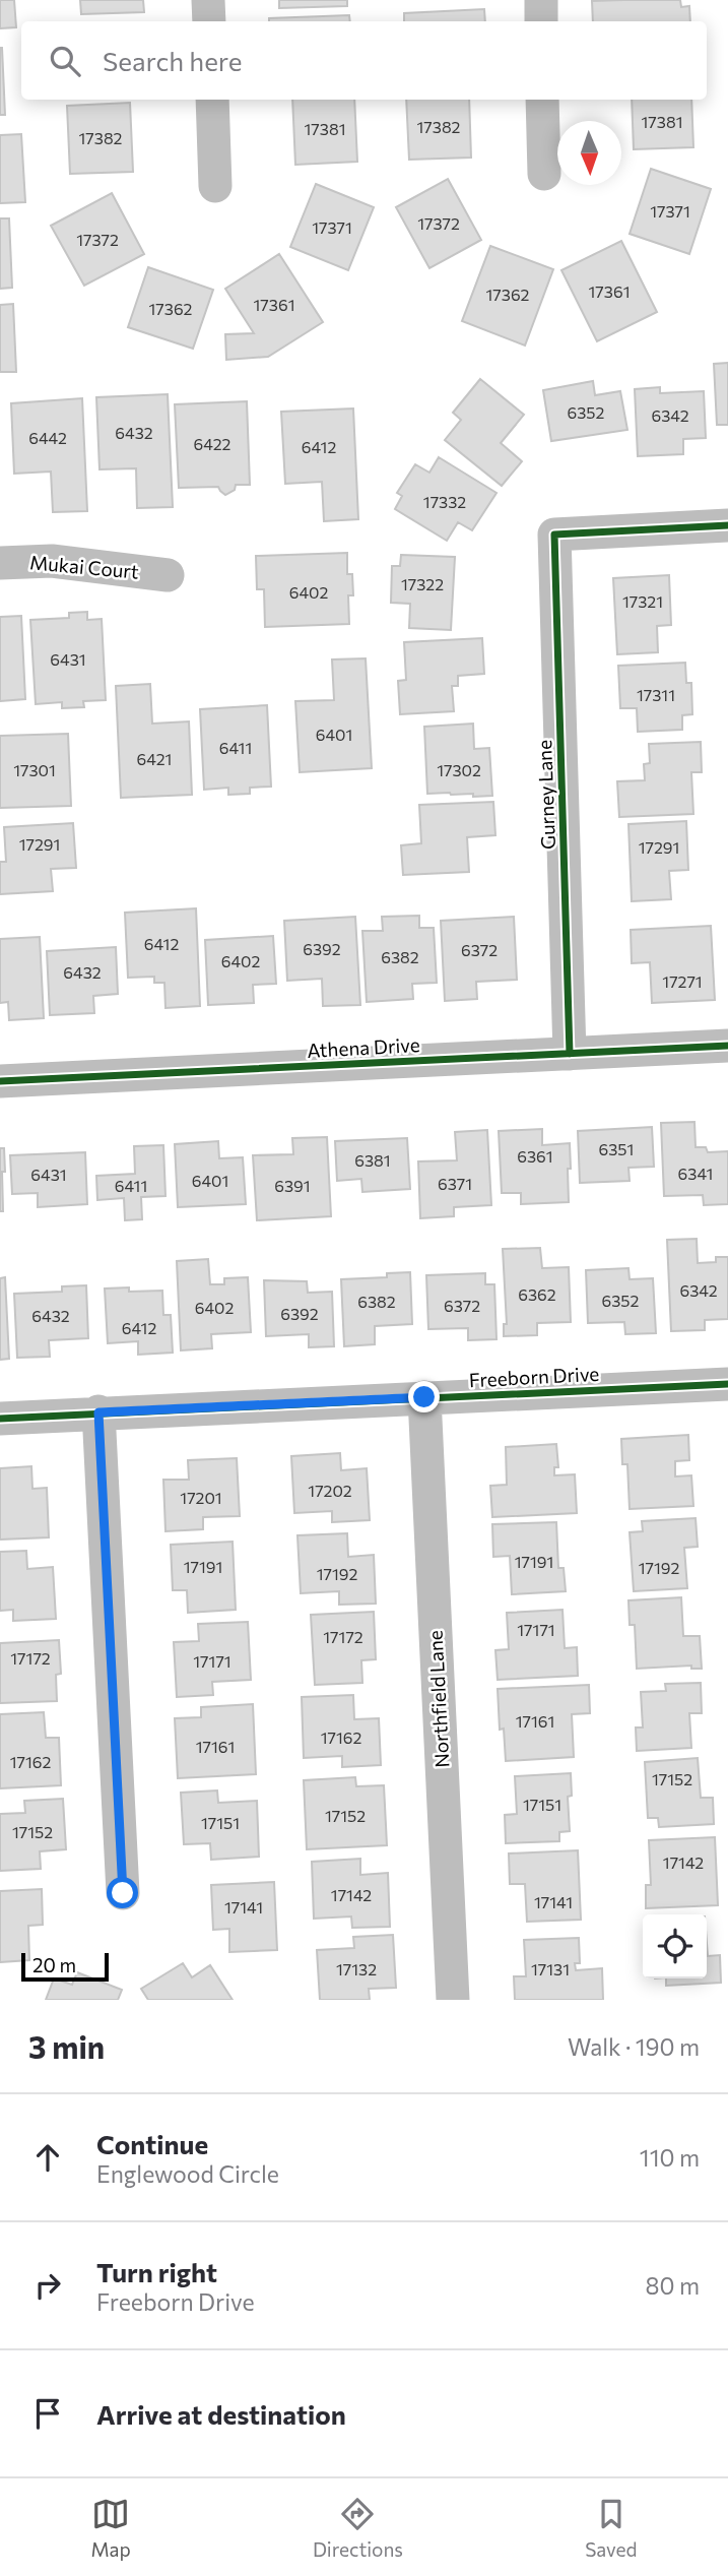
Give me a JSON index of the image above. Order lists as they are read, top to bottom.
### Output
{
  "streets": {
    "street": [
      "Mukai Court",
      "Gurney Lane",
      "Athena Drive",
      "Freeborn Drive",
      "Northfield Lane"
    ]
  },
  "crossings": [
    ["Gurney Lane", "Athena Drive"],
    ["Freeborn Drive", "Northfield Lane"]
  ],
  "house_numbers": [
    "17381",
    "17382",
    "17381",
    "17382",
    "17371",
    "17372",
    "17371",
    "17372",
    "17361",
    "17362",
    "17361",
    "17362",
    "6352",
    "6342",
    "6432",
    "6442",
    "6422",
    "6412",
    "17332",
    "17322",
    "6402",
    "17321",
    "6431",
    "17311",
    "6401",
    "6411",
    "6421",
    "17301",
    "17302",
    "17291",
    "17291",
    "6412",
    "6392",
    "6372",
    "6382",
    "6402",
    "6432",
    "17271",
    "6351",
    "6361",
    "6381",
    "6341",
    "6431",
    "6401",
    "6371",
    "6411",
    "6391",
    "6342",
    "6362",
    "6352",
    "6382",
    "6372",
    "6402",
    "6392",
    "6432",
    "6412",
    "17202",
    "17201",
    "17191",
    "17191",
    "17192",
    "17192",
    "17171",
    "17172",
    "17172",
    "17171",
    "17161",
    "17162",
    "17161",
    "17162",
    "17152",
    "17151",
    "17152",
    "17151",
    "17152",
    "17142",
    "17142",
    "17141",
    "17141",
    "17132",
    "17131"
  ],
  "scale_bar": "20 m",
  "north": "bottom",
  "page": {
    "search": "Search here",
    "scale": "20 m",
    "heading": ["3 min", "Walk · 190 m"],
    "list": [
      ["Continue", "Englewood Circle", "110 m"],
      ["Turn right", "Freeborn Drive", "80 m"],
      "Arrive at destination"
    ],
    "nav": ["Map", "Directions", "Saved"]
  }
}
